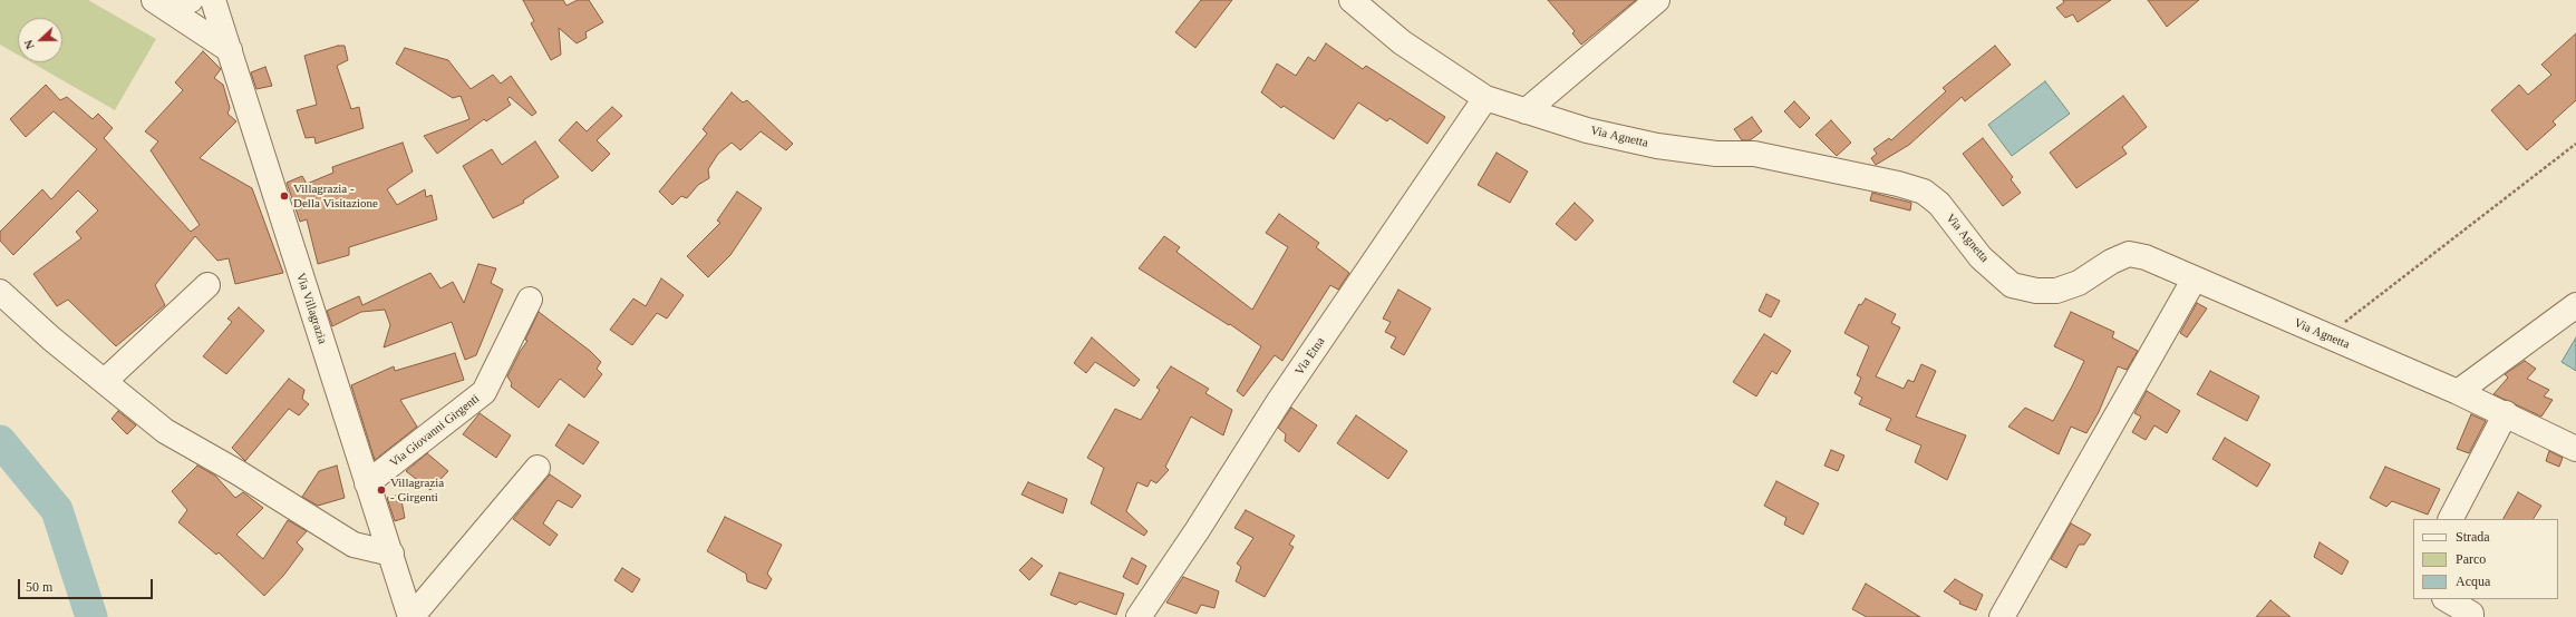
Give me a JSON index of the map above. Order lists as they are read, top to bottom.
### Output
{
  "streets": {
    "street": [
      "Via Agnetta",
      "Via Villagrazia",
      "Via Etna",
      "Via Giovanni Girgenti"
    ]
  },
  "crossings": [
    ["Via Agnetta", "Via Etna"],
    ["Via Villagrazia", "Via Giovanni Girgenti"]
  ],
  "places": ["Villagrazia - Della Visitazione", "Villagrazia - Girgenti"],
  "legend": ["Strada", "Parco", "Acqua"],
  "scale_bar": "50 m",
  "north": "left"
}
